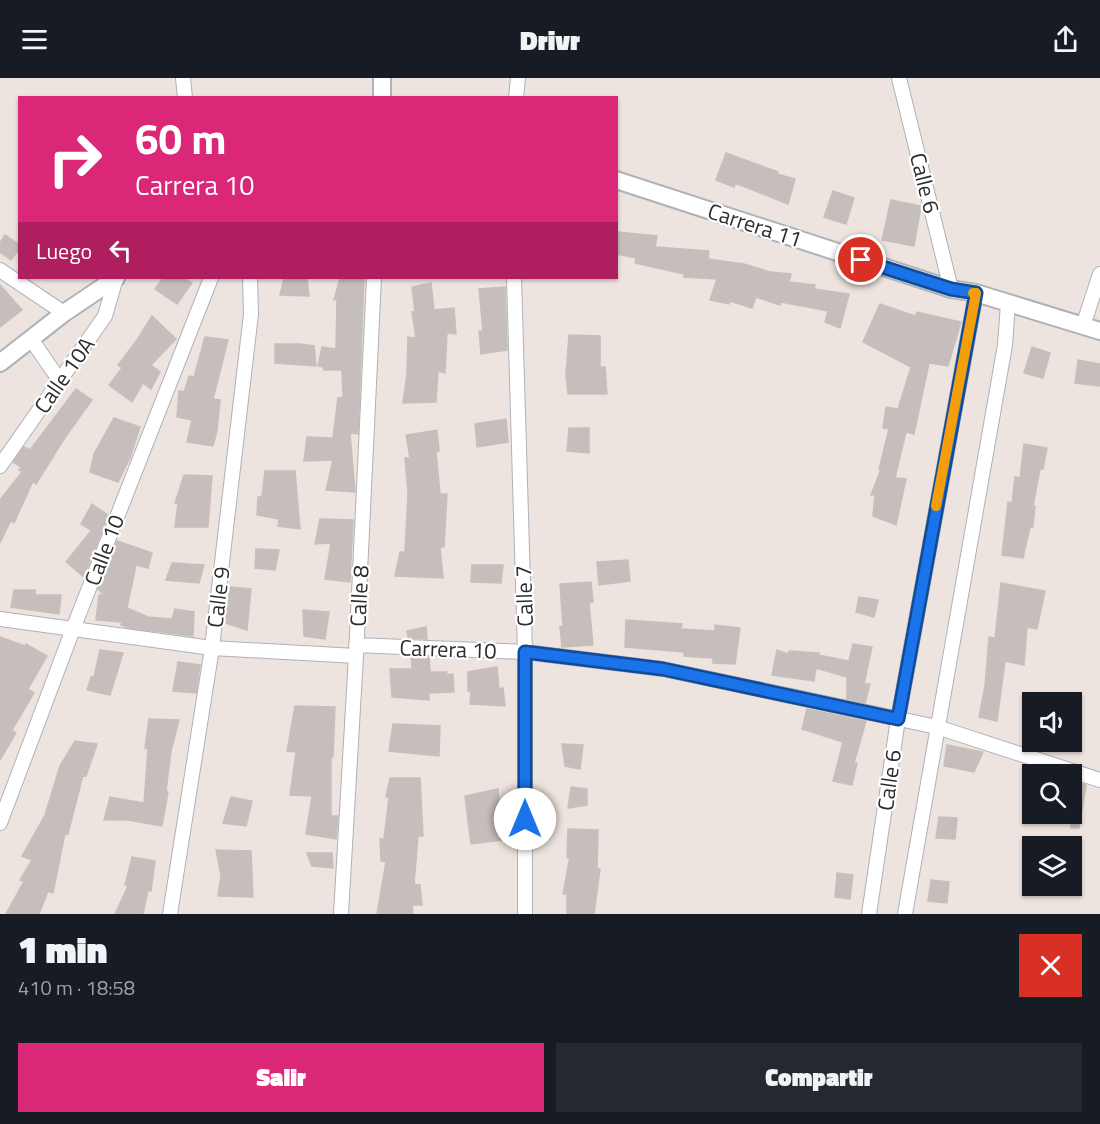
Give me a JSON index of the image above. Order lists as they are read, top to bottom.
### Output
{
  "streets": {
    "street": [
      "Calle 6",
      "Carrera 11",
      "Calle 10A",
      "Calle 10",
      "Calle 8",
      "Calle 7",
      "Calle 9",
      "Carrera 10"
    ]
  },
  "crossings": [
    ["Calle 6", "Carrera 11"],
    ["Calle 6", "Carrera 10"],
    ["Calle 10", "Carrera 10"],
    ["Calle 8", "Carrera 10"],
    ["Calle 7", "Carrera 10"],
    ["Calle 9", "Carrera 10"]
  ],
  "page": {
    "header": "Drivr",
    "turn": ["60 m", "Carrera 10"],
    "then": "Luego",
    "heading": ["1 min", "410 m · 18:58"],
    "buttons": ["Salir", "Compartir"]
  }
}
